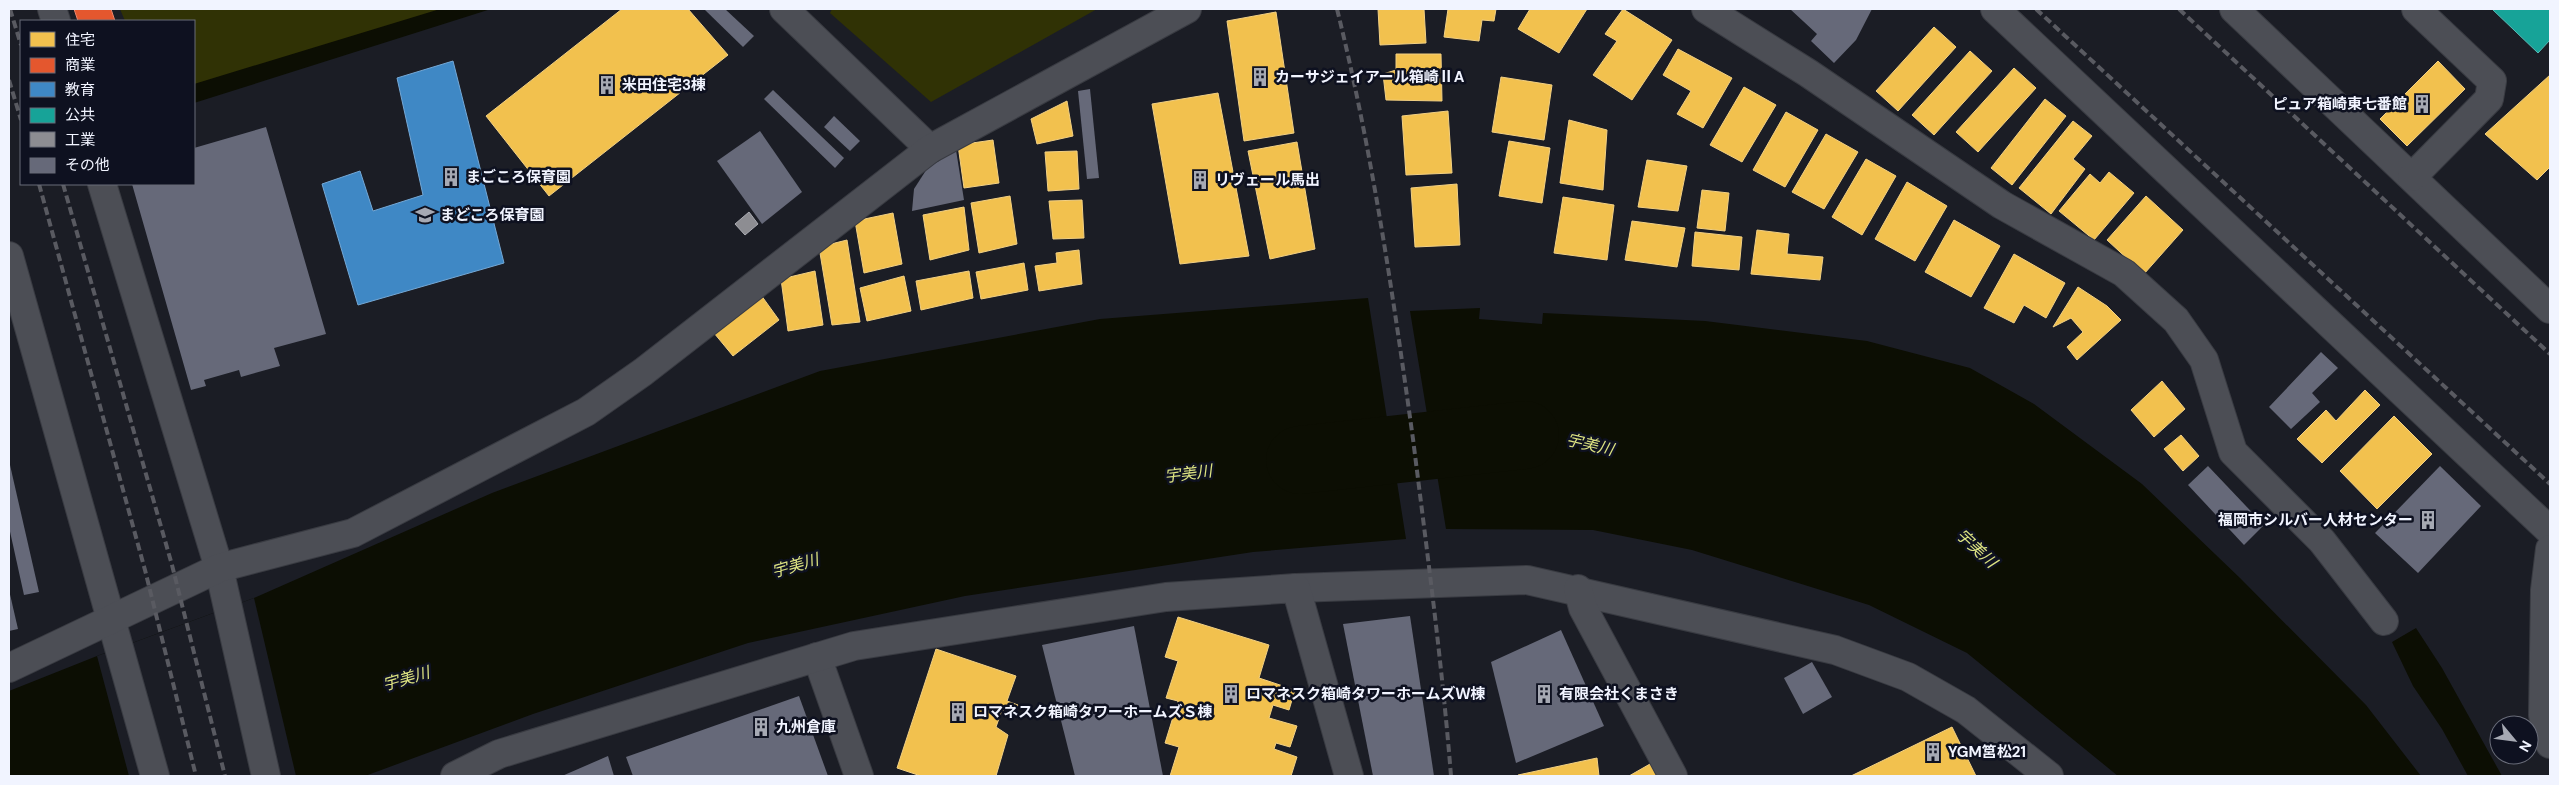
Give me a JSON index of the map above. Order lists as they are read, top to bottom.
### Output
{
  "water": ["宇美川"],
  "places": {
    "building": [
      "カーサジェイアール箱崎ⅡA",
      "米田住宅3棟",
      "ピュア箱崎東七番館",
      "まごころ保育園",
      "リヴェール馬出",
      "福岡市シルバー人材センター",
      "ロマネスク箱崎タワーホームズＷ棟",
      "有限会社くまさき",
      "ロマネスク箱崎タワーホームズＳ棟",
      "九州倉庫",
      "YGM筥松21"
    ],
    "school or university": ["まどころ保育園"]
  },
  "legend": [
    "住宅",
    "商業",
    "教育",
    "公共",
    "工業",
    "その他"
  ],
  "north": "bottom right"
}
